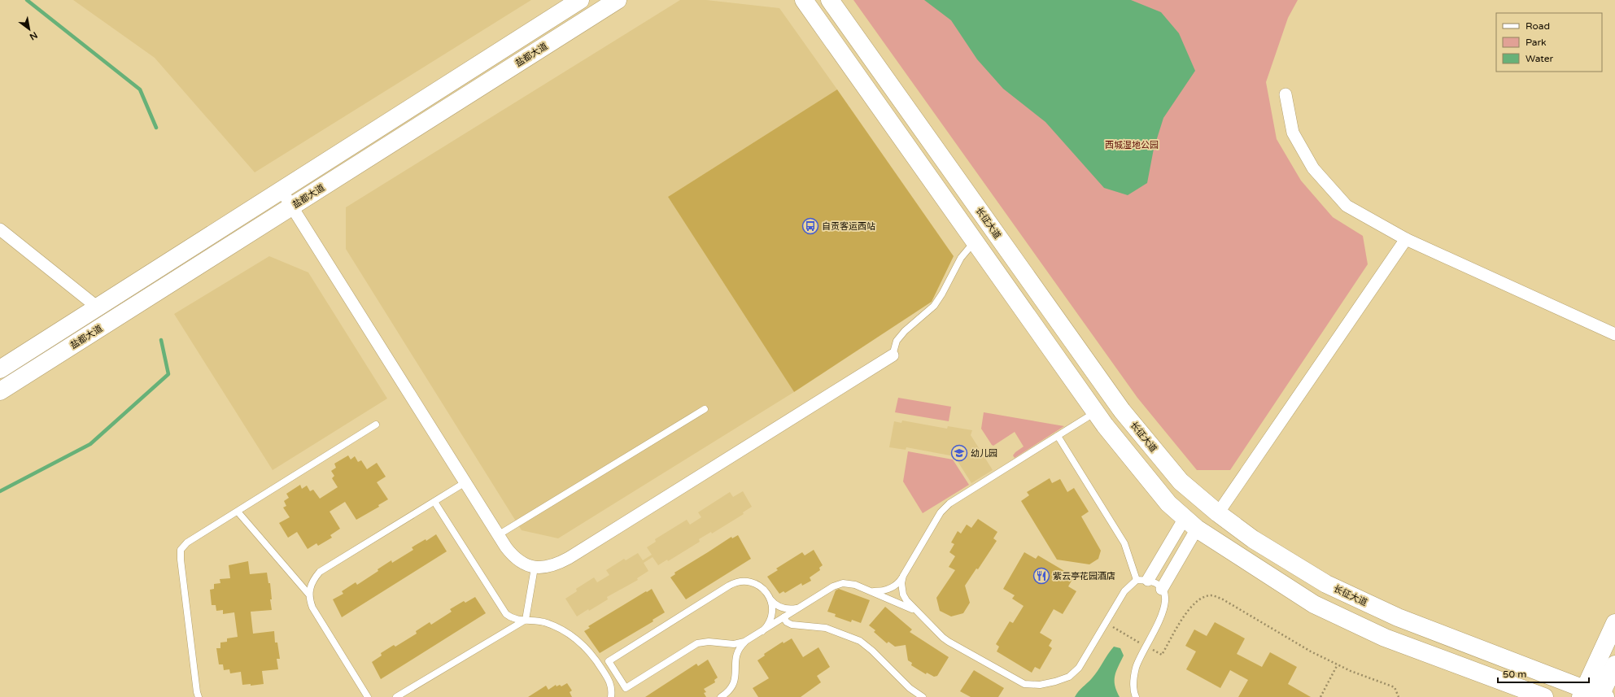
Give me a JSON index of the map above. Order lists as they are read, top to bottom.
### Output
{
  "streets": {
    "main road": ["盐都大道", "长征大道"]
  },
  "parks": ["西城湿地公园"],
  "places": {
    "bus stop": ["自贡客运西站"],
    "school or university": ["幼儿园"],
    "restaurant": ["紫云亭花园酒店"]
  },
  "legend": ["Road", "Park", "Water"],
  "scale_bar": "50 m",
  "north": "bottom right"
}
